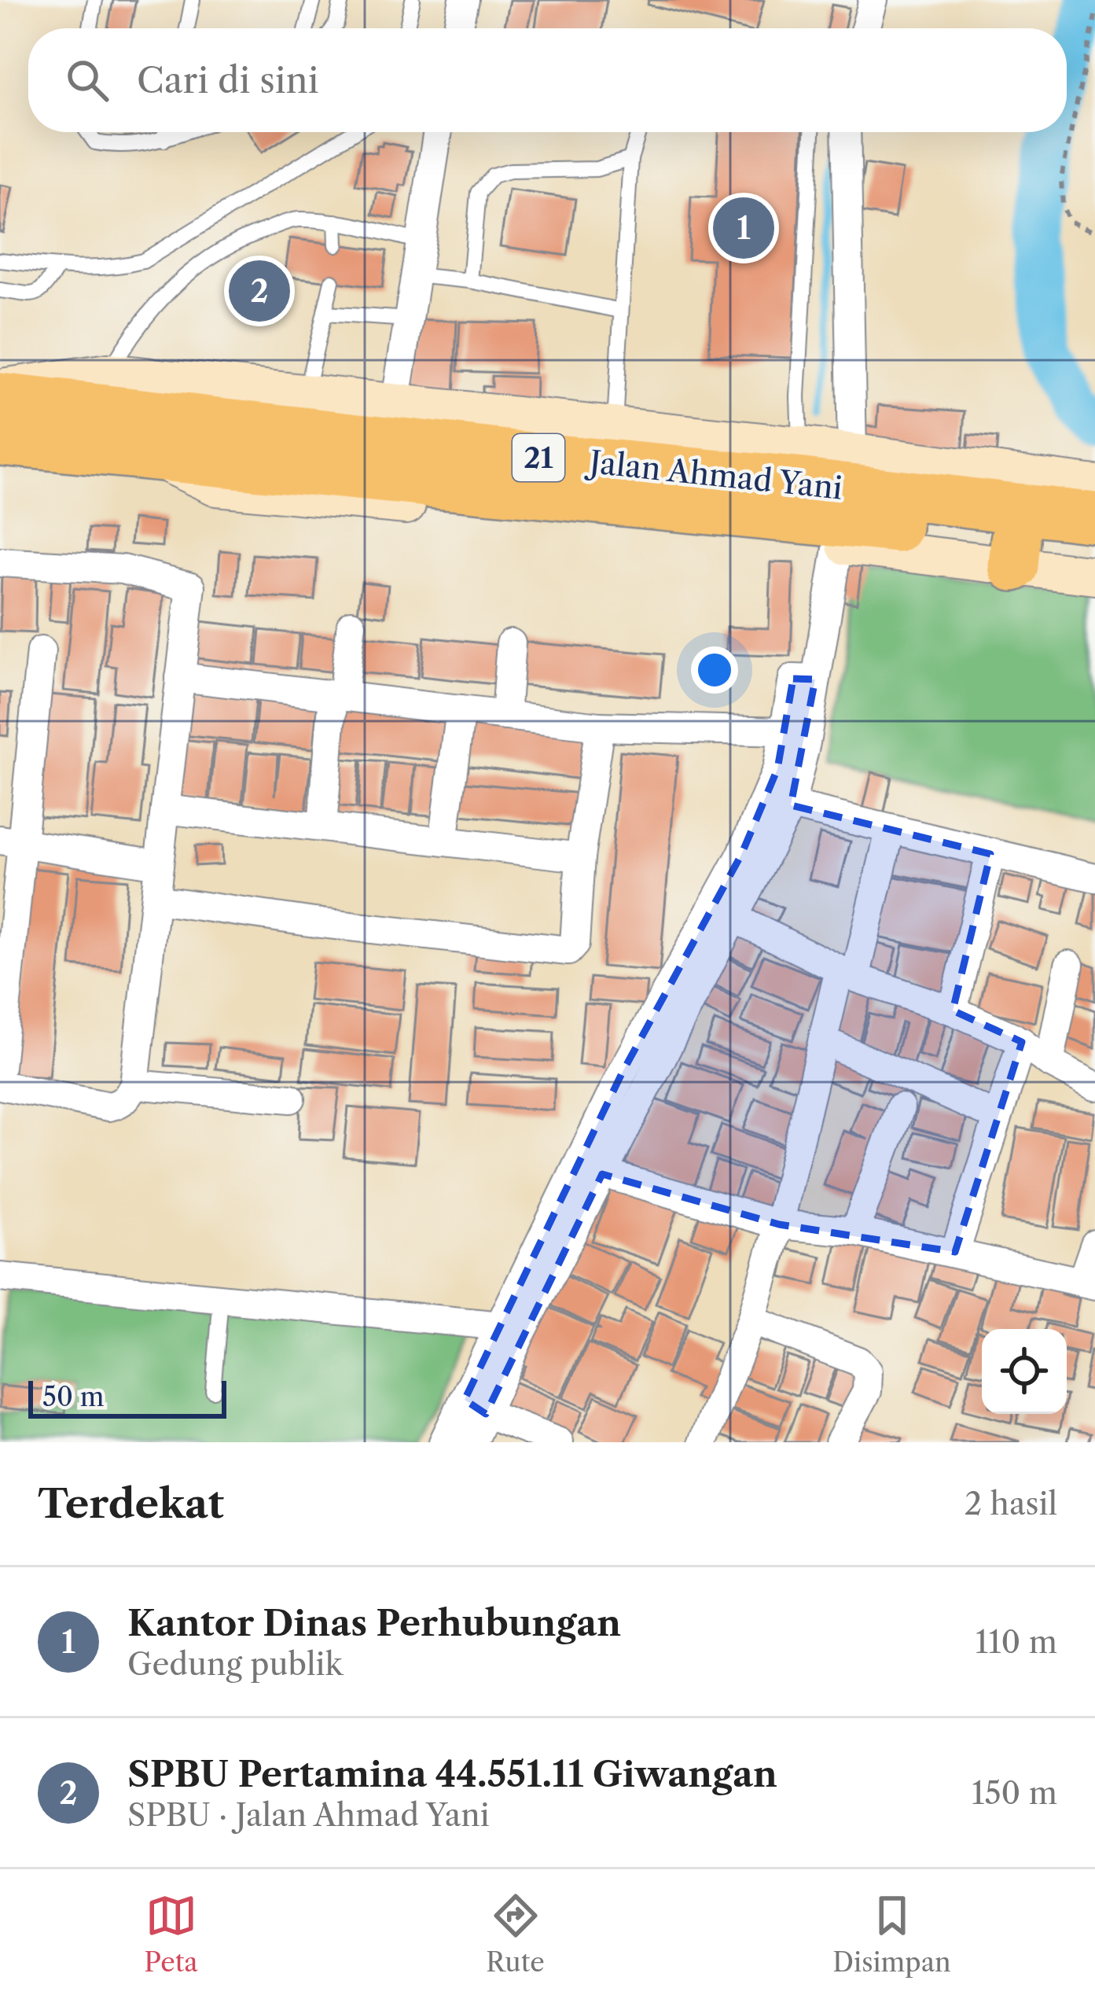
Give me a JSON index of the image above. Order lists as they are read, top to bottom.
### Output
{
  "streets": {
    "highway": ["21", "Jalan Ahmad Yani"]
  },
  "scale_bar": "50 m",
  "page": {
    "search": "Cari di sini",
    "pins": ["1", "2"],
    "scale": "50 m",
    "heading": ["Terdekat", "2 hasil"],
    "list": [
      {
        "mark": "1",
        "name": "Kantor Dinas Perhubungan",
        "note": "Gedung publik",
        "value": "110 m"
      },
      {
        "mark": "2",
        "name": "SPBU Pertamina 44.551.11 Giwangan",
        "note": "SPBU · Jalan Ahmad Yani",
        "value": "150 m"
      }
    ],
    "nav": ["Peta", "Rute", "Disimpan"]
  }
}
